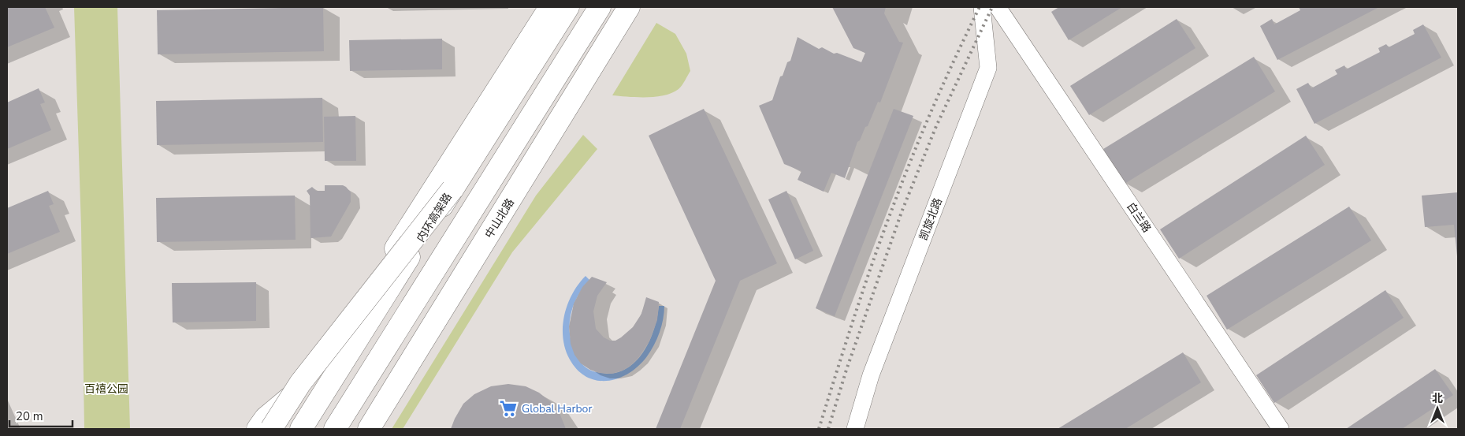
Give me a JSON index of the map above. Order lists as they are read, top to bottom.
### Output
{
  "streets": {
    "main road": ["内环高架路", "中山北路"],
    "street": ["白兰路", "凯旋北路"]
  },
  "parks": ["百禧公园"],
  "places": {
    "supermarket": ["Global Harbor"]
  },
  "scale_bar": "20 m",
  "north": "top"
}
